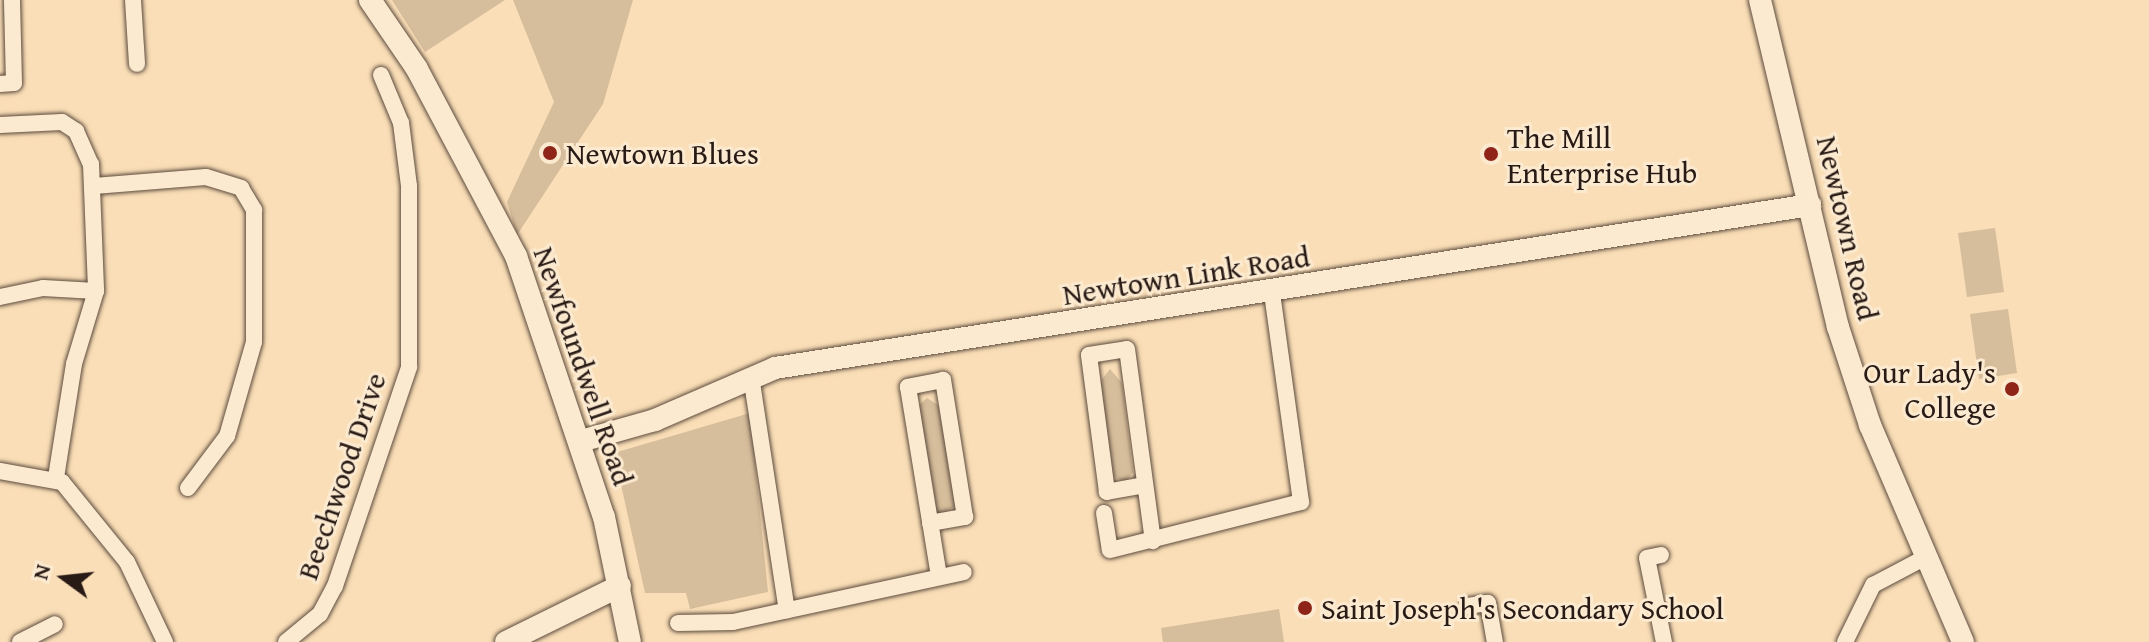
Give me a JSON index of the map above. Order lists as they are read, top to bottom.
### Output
{
  "streets": {
    "street": [
      "Newtown Road",
      "Newtown Link Road",
      "Newfoundwell Road",
      "Beechwood Drive"
    ]
  },
  "crossings": [
    ["Newtown Road", "Newtown Link Road"],
    ["Newtown Link Road", "Newfoundwell Road"]
  ],
  "places": [
    "Newtown Blues",
    "The Mill Enterprise Hub",
    "Our Lady's College",
    "Saint Joseph's Secondary School"
  ],
  "north": "left"
}
